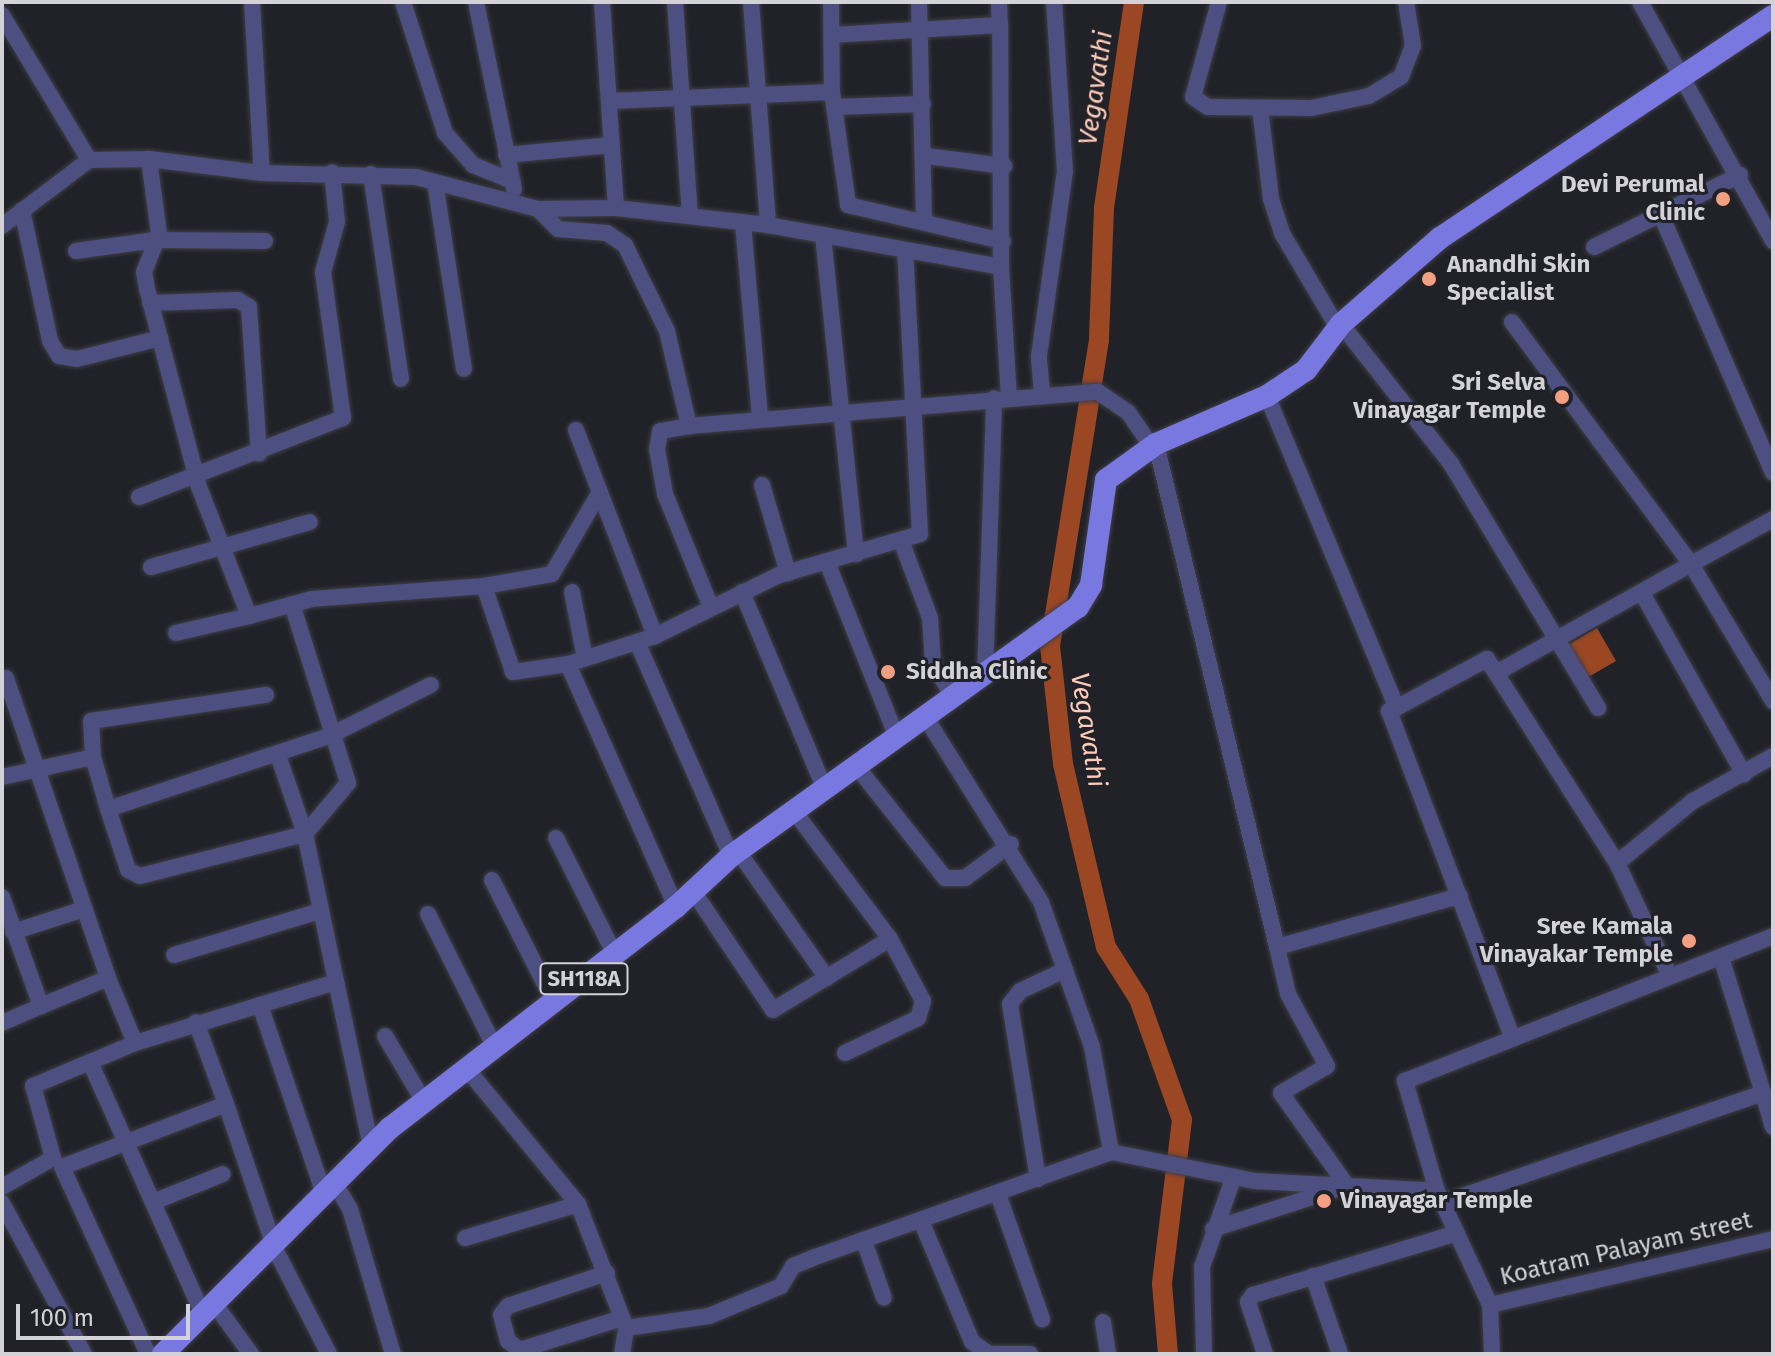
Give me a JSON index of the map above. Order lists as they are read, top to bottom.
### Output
{
  "streets": {
    "main road": ["SH118A"],
    "street": ["Koatram Palayam street"]
  },
  "water": ["Vegavathi"],
  "places": [
    "Devi Perumal Clinic",
    "Anandhi Skin Specialist",
    "Sri Selva Vinayagar Temple",
    "Siddha Clinic",
    "Sree Kamala Vinayakar Temple",
    "Vinayagar Temple"
  ],
  "scale_bar": "100 m"
}
